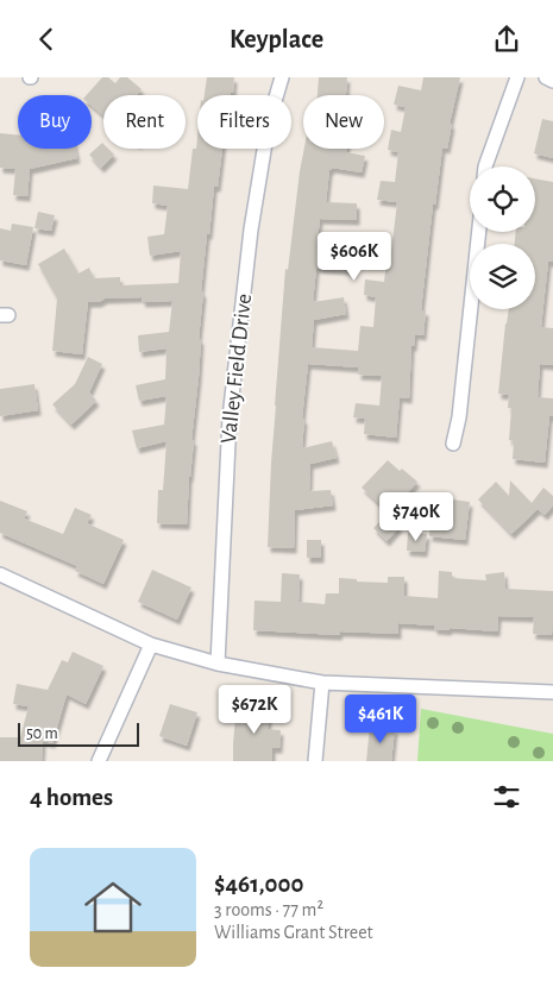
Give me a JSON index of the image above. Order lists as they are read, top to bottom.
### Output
{
  "streets": {
    "street": ["Valley Field Drive"]
  },
  "scale_bar": "50 m",
  "page": {
    "header": "Keyplace",
    "chip": [
      "Buy",
      "Rent",
      "Filters",
      "New"
    ],
    "price": [
      "$606K",
      "$740K",
      "$672K",
      "$461K"
    ],
    "scale": "50 m",
    "heading": "4 homes",
    "list": [
      {
        "name": "$461,000",
        "note": "3 rooms · 77 m² · Williams Grant Street"
      }
    ]
  }
}
